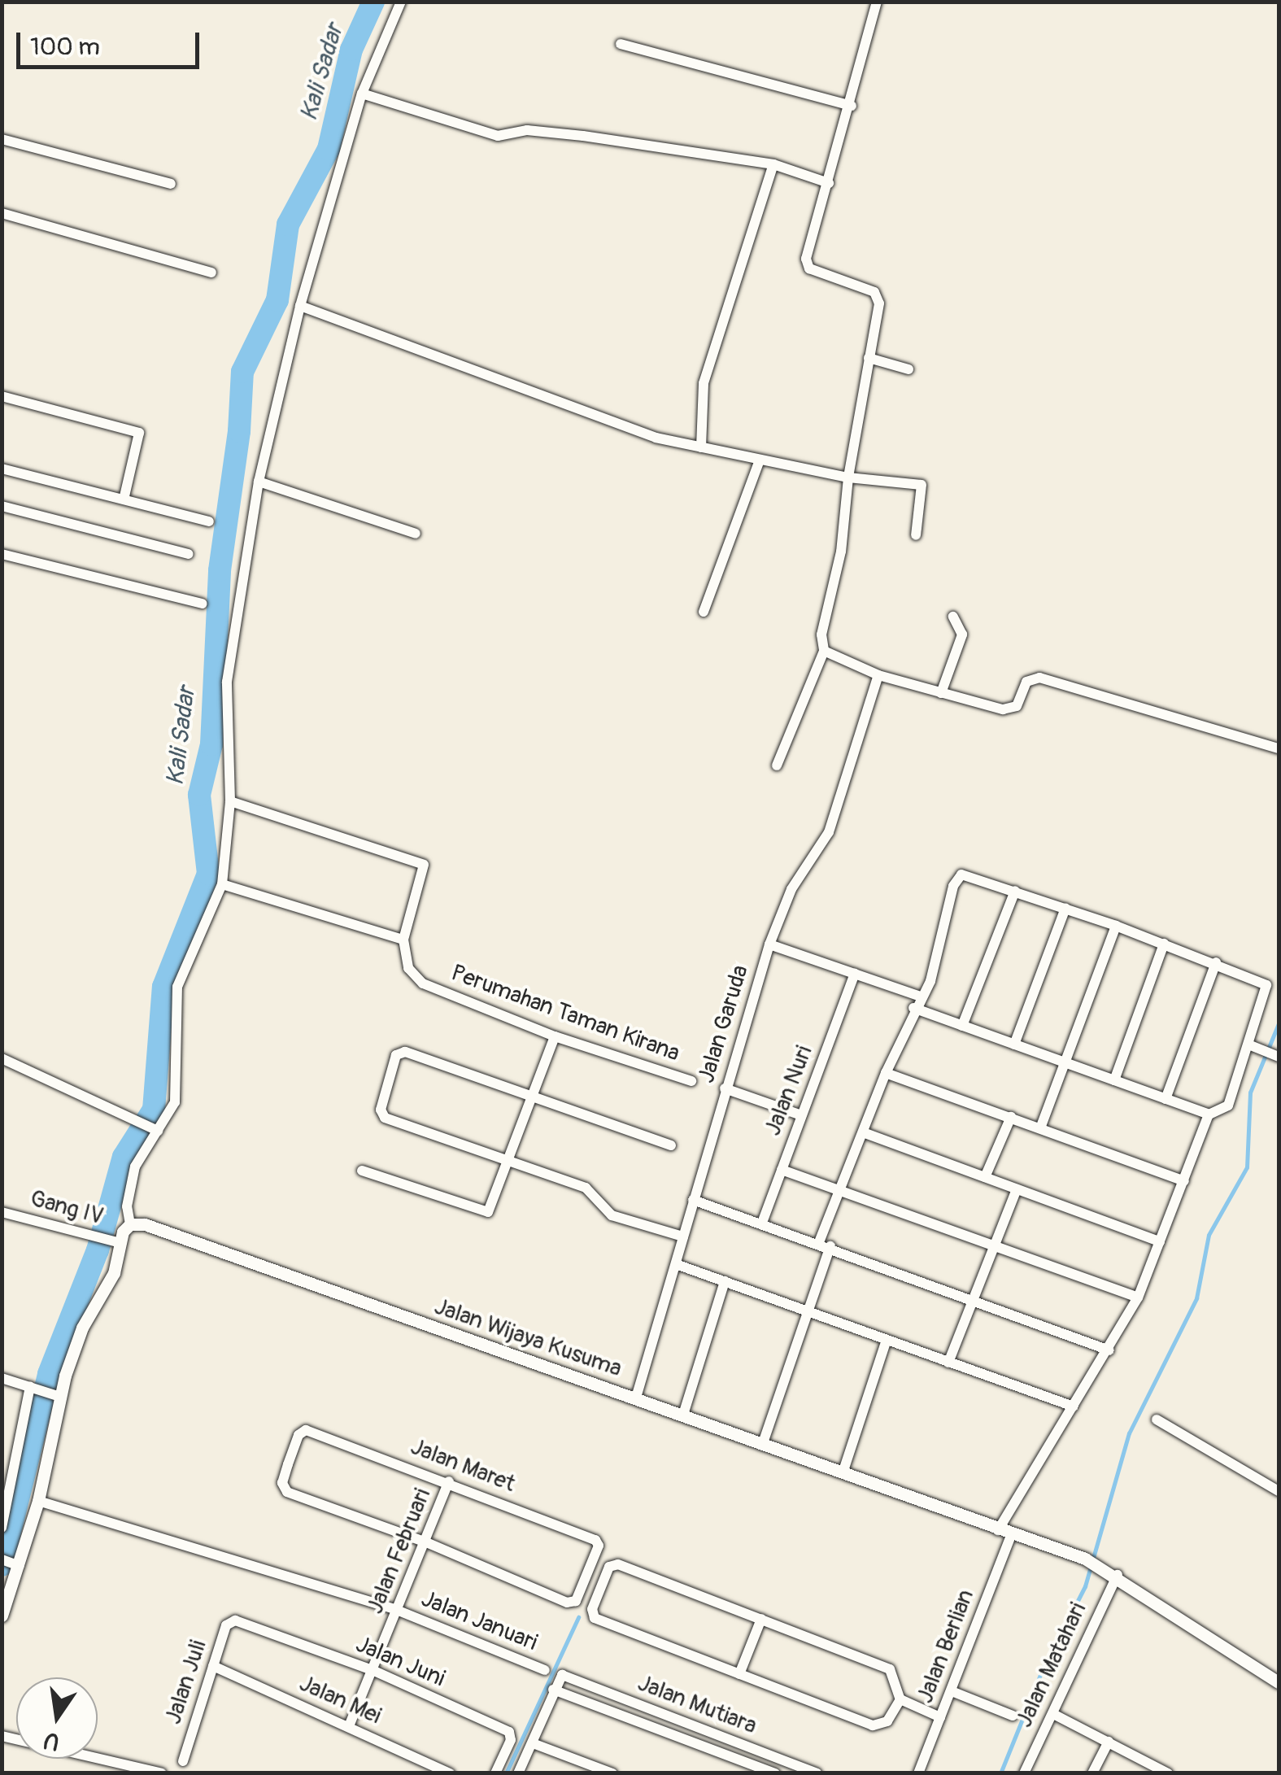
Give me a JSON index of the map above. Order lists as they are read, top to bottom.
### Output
{
  "streets": {
    "street": [
      "Perumahan Taman Kirana",
      "Jalan Garuda",
      "Jalan Nuri",
      "Gang IV",
      "Jalan Wijaya Kusuma",
      "Jalan Maret",
      "Jalan Februari",
      "Jalan Januari",
      "Jalan Berlian",
      "Jalan Juni",
      "Jalan Matahari",
      "Jalan Juli",
      "Jalan Mei",
      "Jalan Mutiara"
    ]
  },
  "crossings": [
    ["Jalan Garuda", "Jalan Wijaya Kusuma"],
    ["Jalan Wijaya Kusuma", "Jalan Berlian"],
    ["Jalan Wijaya Kusuma", "Jalan Matahari"],
    ["Jalan Maret", "Jalan Februari"],
    ["Jalan Februari", "Jalan Januari"],
    ["Jalan Februari", "Jalan Juni"],
    ["Jalan Februari", "Jalan Mei"],
    ["Jalan Juni", "Jalan Juli"],
    ["Jalan Juli", "Jalan Mei"]
  ],
  "water": ["Kali Sadar"],
  "scale_bar": "100 m",
  "north": "bottom"
}
